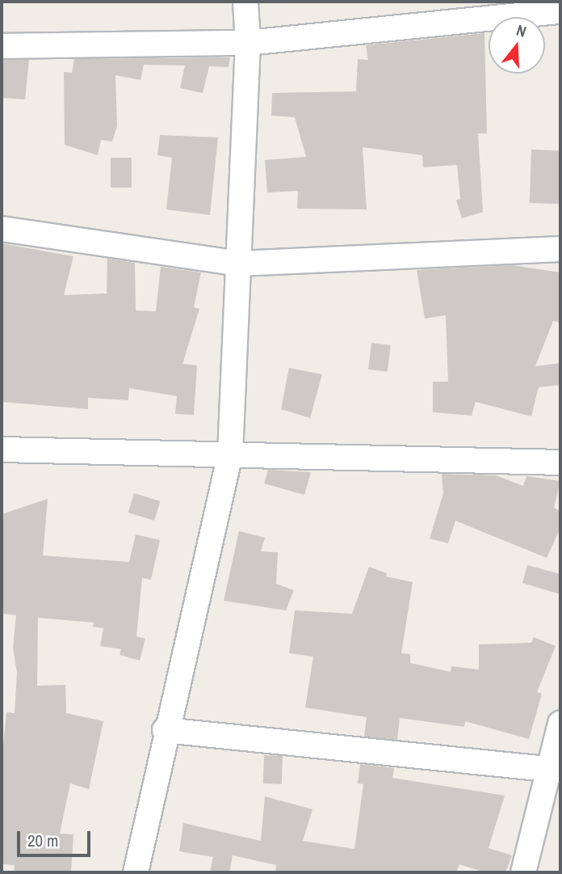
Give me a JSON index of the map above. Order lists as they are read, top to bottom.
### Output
{
  "scale_bar": "20 m",
  "north": "top"
}
